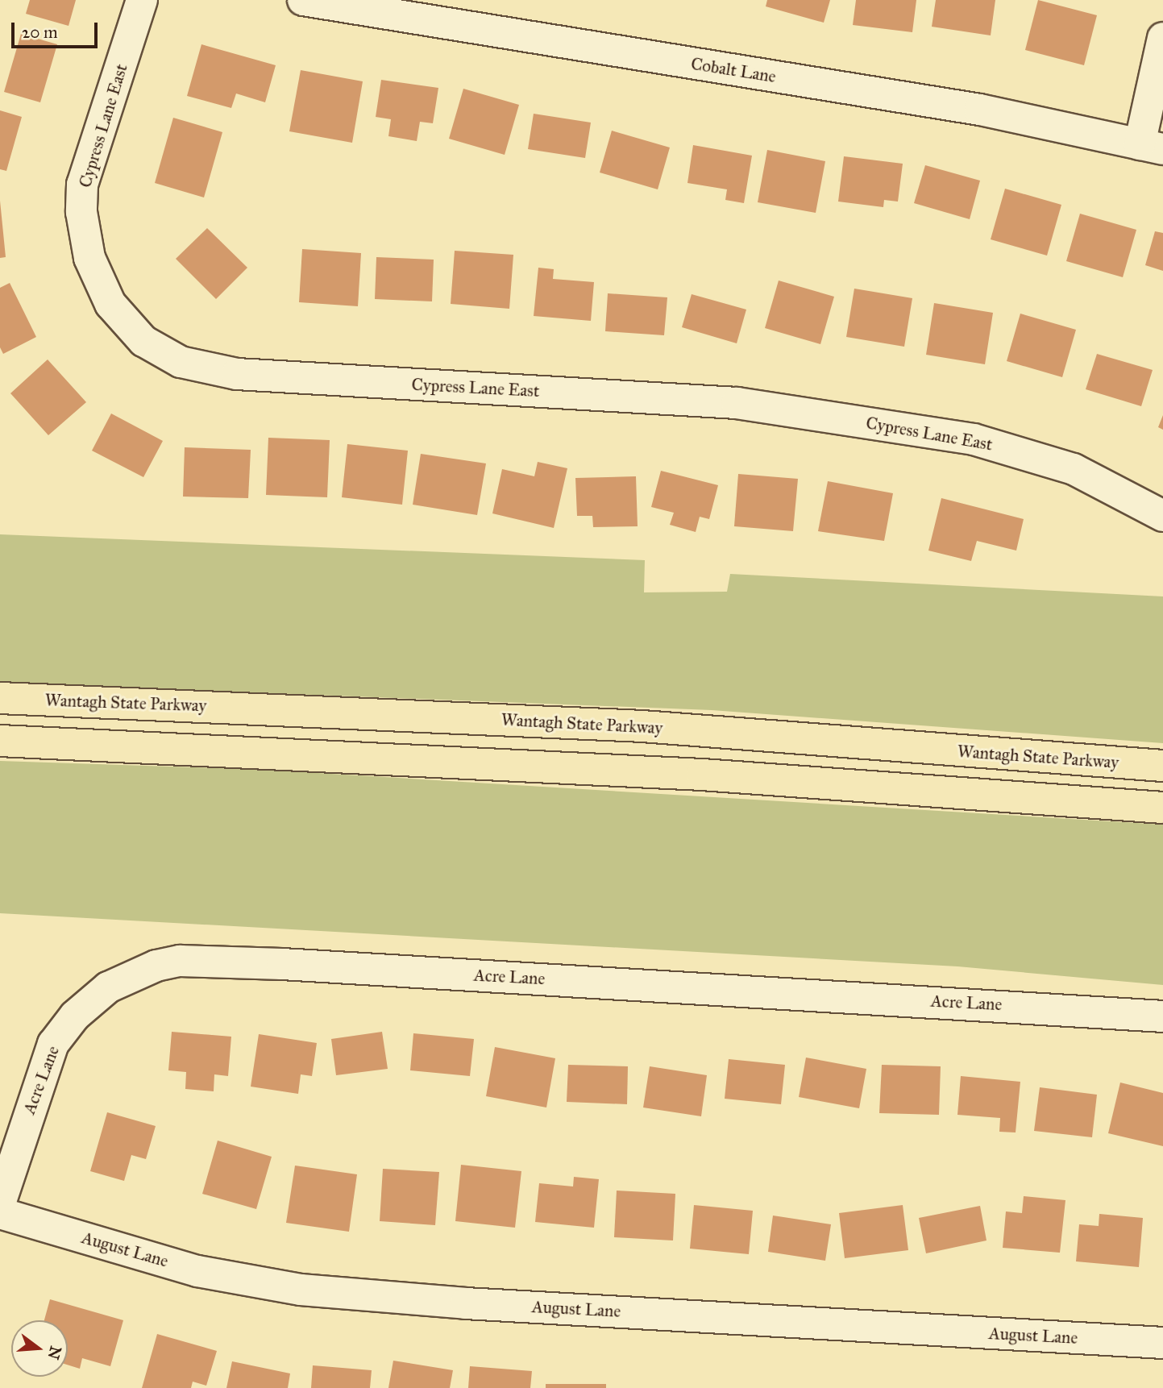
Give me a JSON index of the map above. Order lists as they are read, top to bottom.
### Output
{
  "streets": {
    "highway": ["Wantagh State Parkway"],
    "street": [
      "Cobalt Lane",
      "Cypress Lane East",
      "Acre Lane",
      "August Lane"
    ]
  },
  "scale_bar": "20 m",
  "north": "right"
}
